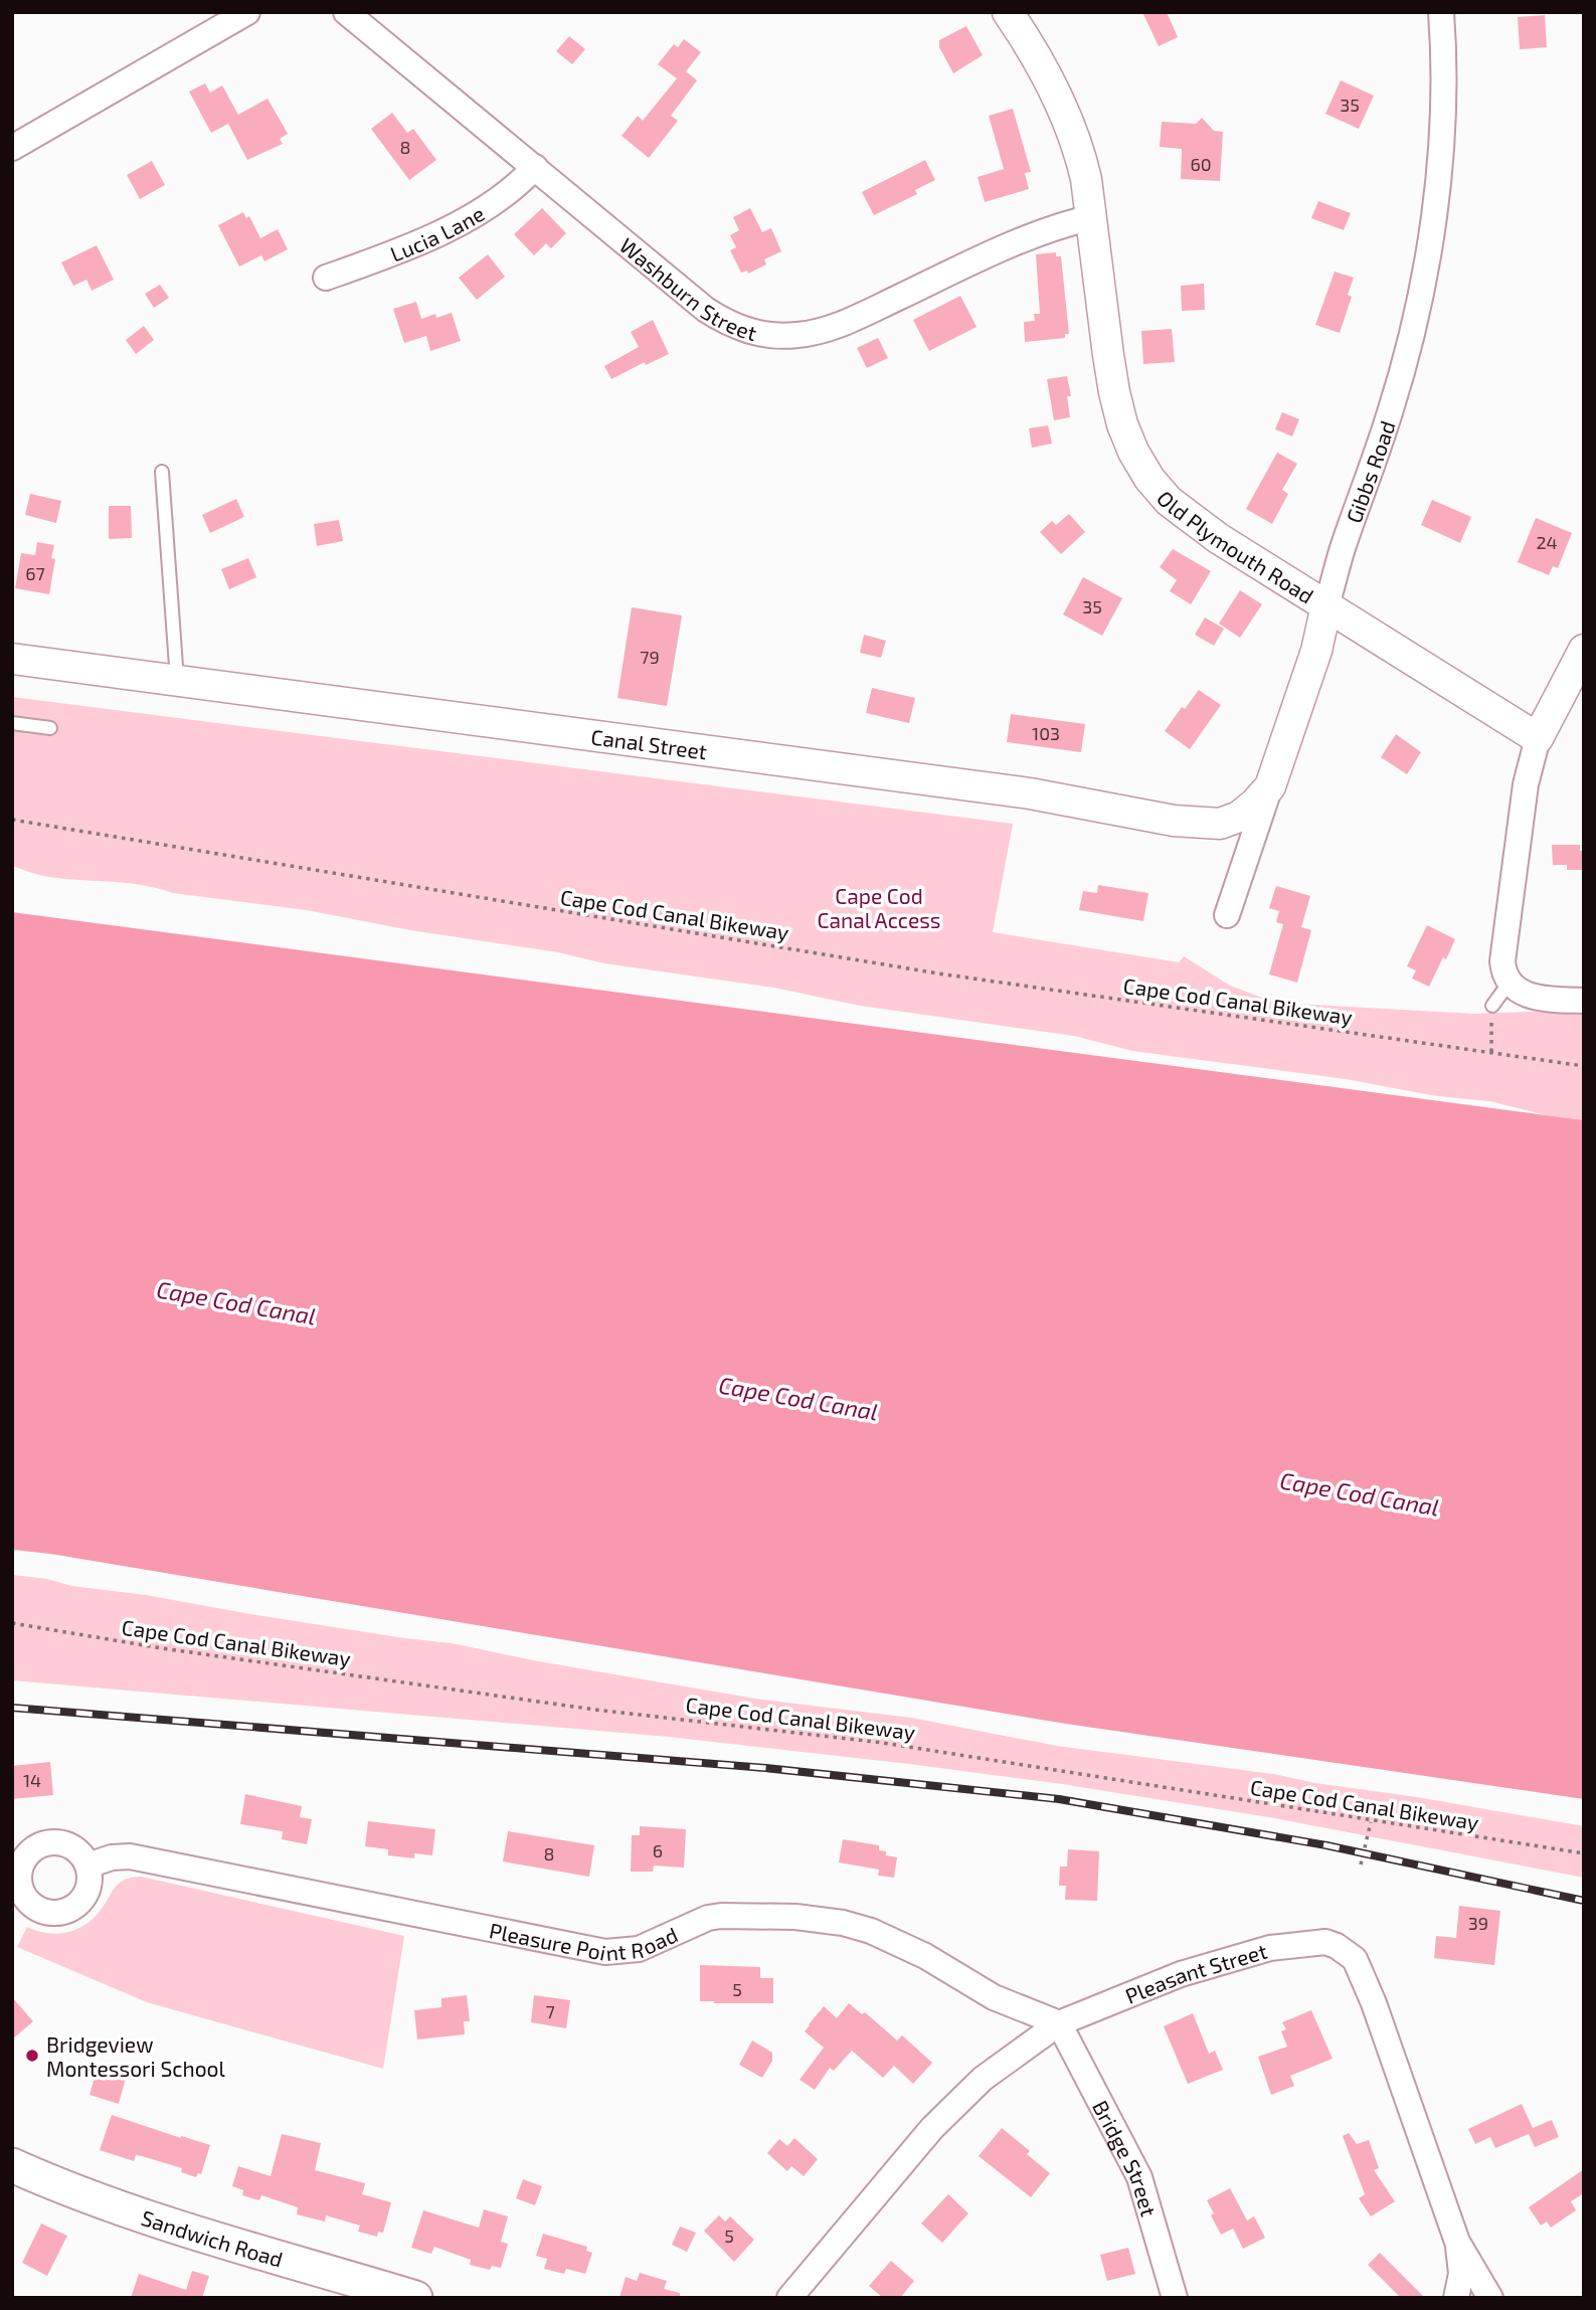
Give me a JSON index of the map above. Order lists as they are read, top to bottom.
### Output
{
  "streets": {
    "main road": ["Sandwich Road"],
    "street": [
      "Lucia Lane",
      "Washburn Street",
      "Gibbs Road",
      "Old Plymouth Road",
      "Canal Street",
      "Pleasure Point Road",
      "Pleasant Street",
      "Bridge Street"
    ],
    "path": ["Cape Cod Canal Bikeway"]
  },
  "crossings": [
    ["Lucia Lane", "Washburn Street"],
    ["Washburn Street", "Old Plymouth Road"],
    ["Gibbs Road", "Old Plymouth Road"],
    ["Gibbs Road", "Canal Street"],
    ["Pleasure Point Road", "Pleasant Street"],
    ["Pleasure Point Road", "Bridge Street"],
    ["Pleasant Street", "Bridge Street"]
  ],
  "water": ["Cape Cod Canal"],
  "parks": ["Cape Cod Canal Access"],
  "places": ["Bridgeview Montessori School"],
  "house_numbers": [
    "35",
    "8",
    "60",
    "24",
    "67",
    "35",
    "79",
    "103",
    "14",
    "6",
    "8",
    "39",
    "5",
    "7",
    "5"
  ]
}
